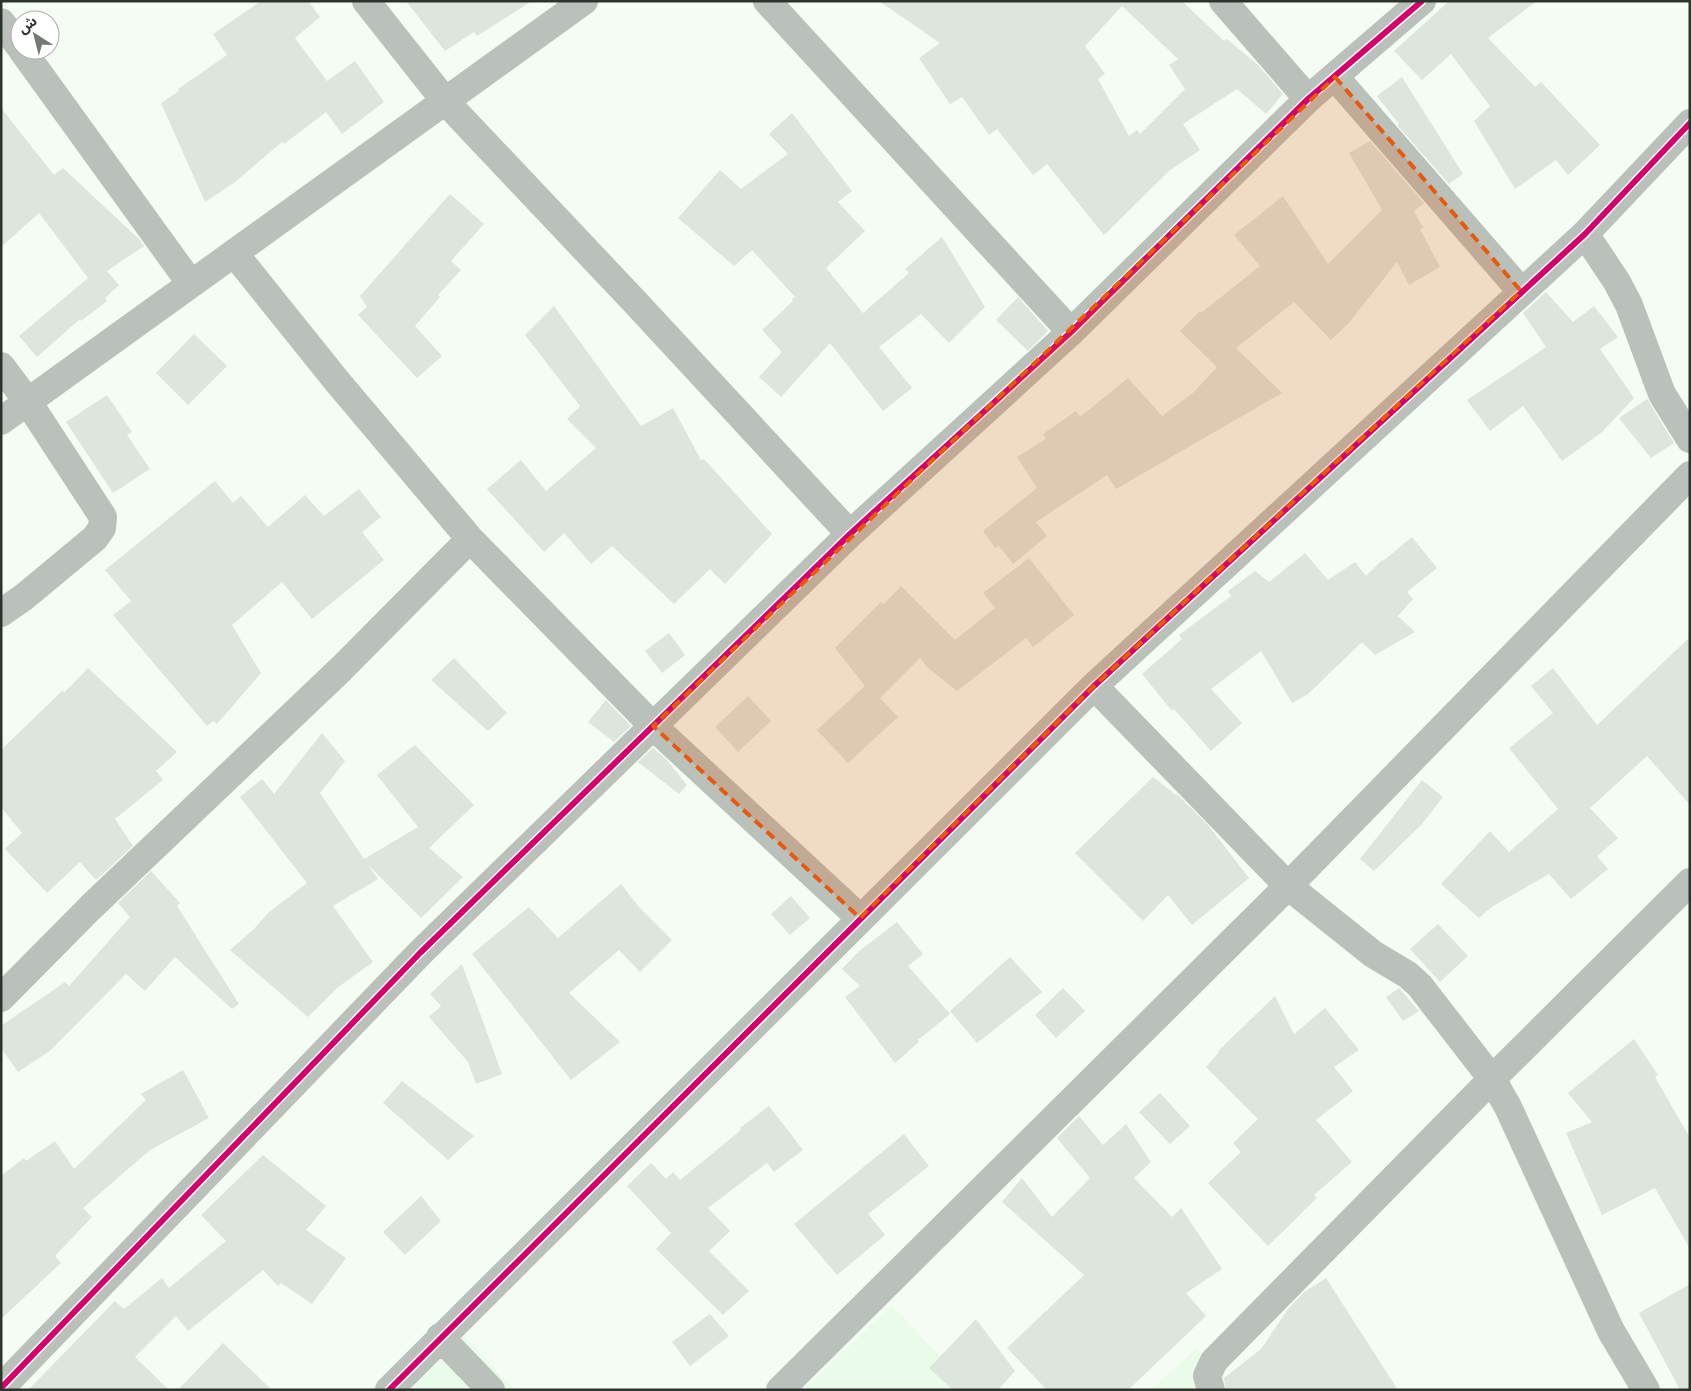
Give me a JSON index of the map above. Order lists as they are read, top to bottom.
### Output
{
  "north": "top left"
}
